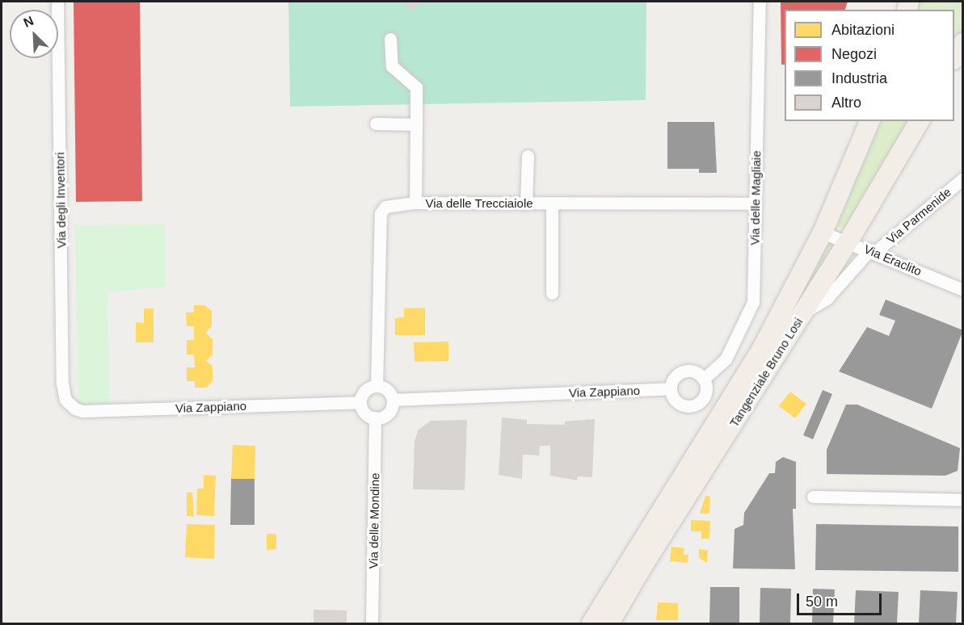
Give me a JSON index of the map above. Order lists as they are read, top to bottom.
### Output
{
  "streets": {
    "main road": ["Tangenziale Bruno Losi"],
    "street": [
      "Via delle Magliaie",
      "Via degli Inventori",
      "Via delle Trecciaiole",
      "Via Parmenide",
      "Via Eraclito",
      "Via Zappiano",
      "Via delle Mondine"
    ]
  },
  "crossings": [
    ["Via delle Magliaie", "Via delle Trecciaiole"],
    ["Via delle Magliaie", "Via Zappiano"],
    ["Via degli Inventori", "Via Zappiano"],
    ["Via delle Trecciaiole", "Via Zappiano"],
    ["Via delle Trecciaiole", "Via delle Mondine"],
    ["Via Parmenide", "Via Eraclito"],
    ["Via Parmenide", "Tangenziale Bruno Losi"],
    ["Via Eraclito", "Tangenziale Bruno Losi"],
    ["Via Zappiano", "Via delle Mondine"]
  ],
  "legend": [
    "Abitazioni",
    "Negozi",
    "Industria",
    "Altro"
  ],
  "scale_bar": "50 m",
  "north": "top left"
}
